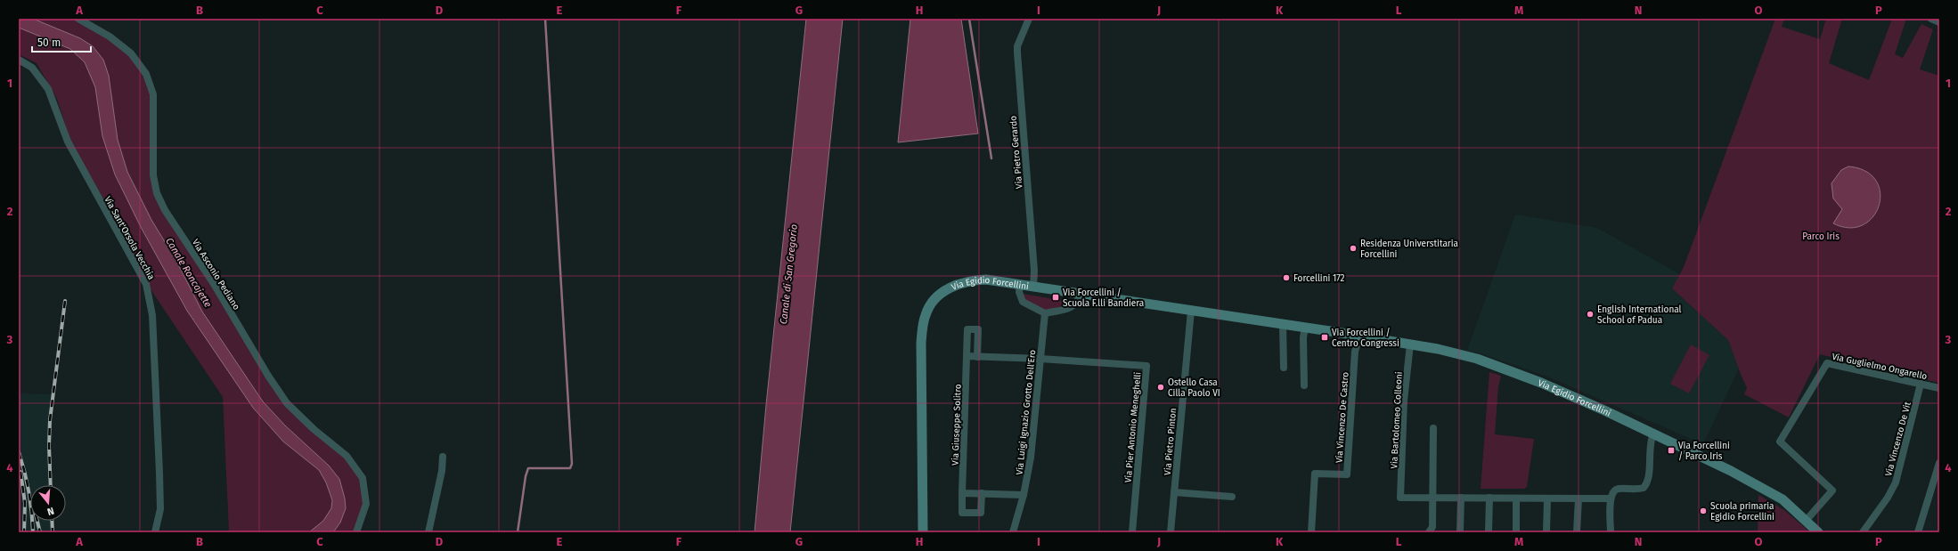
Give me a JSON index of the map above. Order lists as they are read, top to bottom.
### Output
{
  "streets": {
    "street": [
      "Via Pietro Gerardo",
      "Via Sant'Orsola Vecchia",
      "Via Asconio Pediano",
      "Via Egidio Forcellini",
      "Via Guglielmo Ongarello",
      "Via Luigi Ignazio Grotto Dell'Ero",
      "Via Vincenzo De Castro",
      "Via Bartolomeo Colleoni",
      "Via Giuseppe Solitro",
      "Via Pier Antonio Meneghelli",
      "Via Vincenzo De Vit",
      "Via Pietro Pinton"
    ]
  },
  "crossings": [
    ["Via Pietro Gerardo", "Via Egidio Forcellini"],
    ["Via Egidio Forcellini", "Via Guglielmo Ongarello"],
    ["Via Egidio Forcellini", "Via Vincenzo De Castro"],
    ["Via Egidio Forcellini", "Via Bartolomeo Colleoni"],
    ["Via Egidio Forcellini", "Via Pietro Pinton"],
    ["Via Guglielmo Ongarello", "Via Vincenzo De Vit"],
    ["Via Luigi Ignazio Grotto Dell'Ero", "Via Pier Antonio Meneghelli"]
  ],
  "water": ["Canale Roncajette", "Canale di San Gregorio"],
  "parks": ["Parco Iris"],
  "places": {
    "other": [
      "Residenza Universtitaria Forcellini",
      "Forcellini 172",
      "English International School of Padua",
      "Ostello Casa Cilla Paolo VI",
      "Scuola primaria Egidio Forcellini"
    ],
    "transit": ["Via Forcellini / Scuola F.lli Bandiera", "Via Forcellini / Centro Congressi", "Via Forcellini / Parco Iris"]
  },
  "scale_bar": "50 m",
  "north": "bottom",
  "grid": {
    "columns": [
      "A",
      "B",
      "C",
      "D",
      "E",
      "F",
      "G",
      "H",
      "I",
      "J",
      "K",
      "L",
      "M",
      "N",
      "O",
      "P"
    ],
    "rows": [
      "1",
      "2",
      "3",
      "4"
    ]
  }
}
